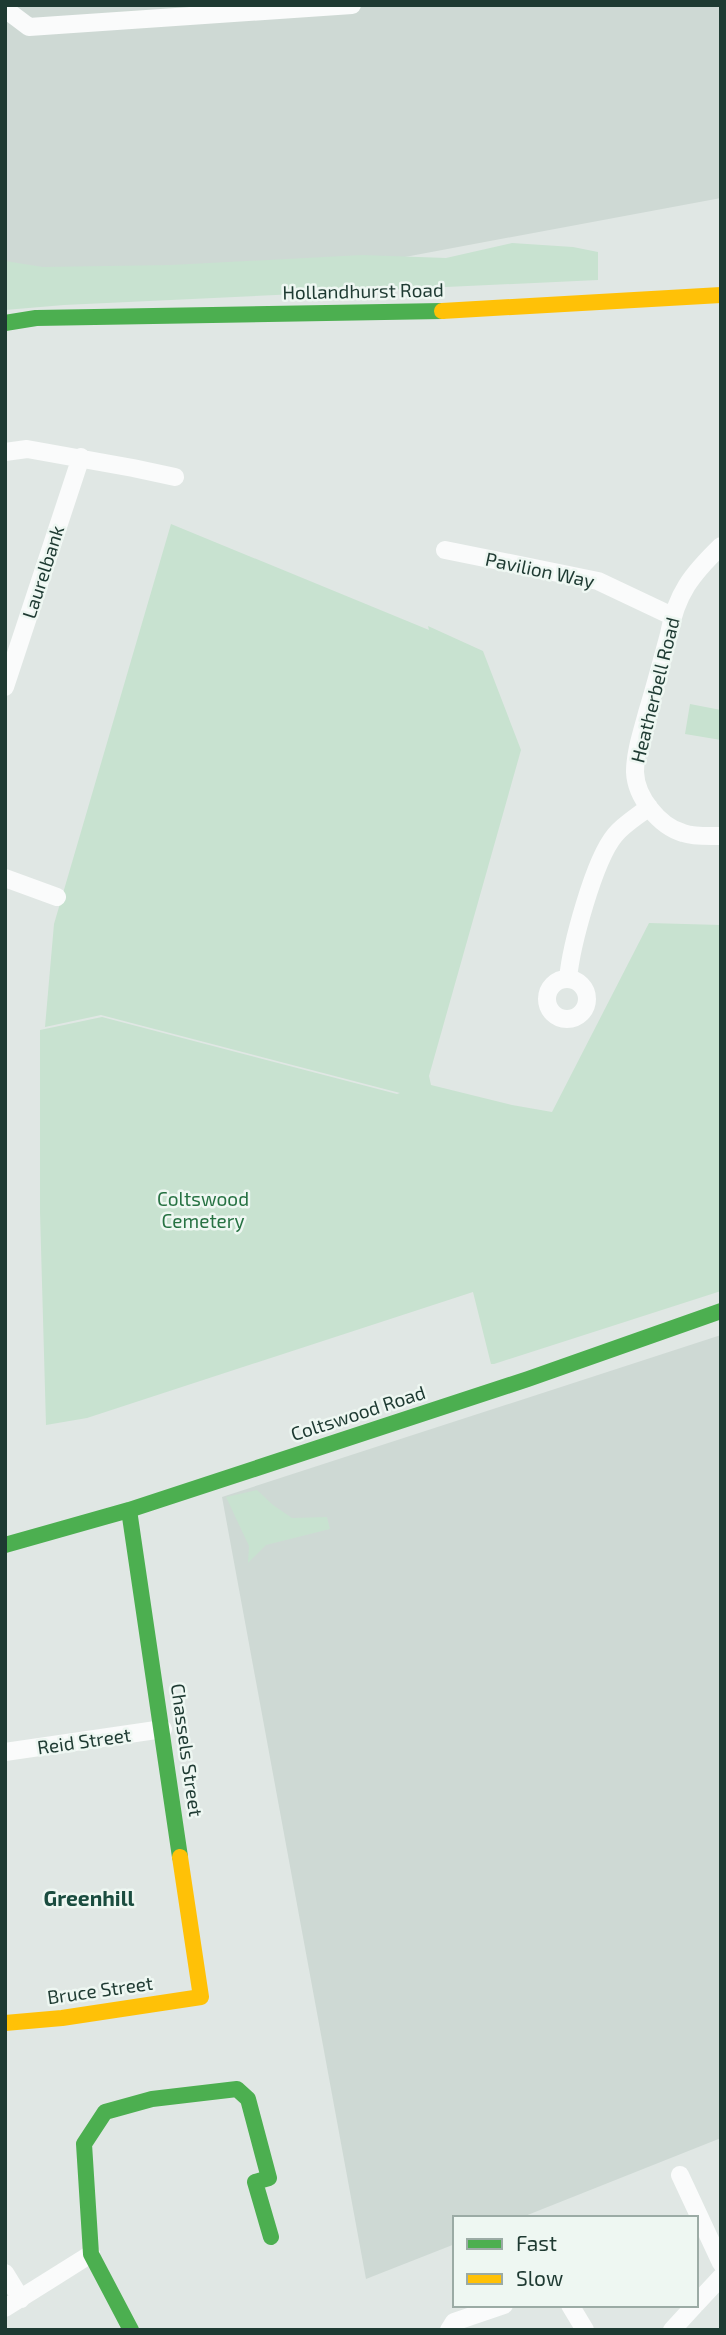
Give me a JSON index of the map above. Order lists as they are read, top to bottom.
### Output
{
  "streets": {
    "street": [
      "Hollandhurst Road",
      "Pavilion Way",
      "Laurelbank",
      "Heatherbell Road",
      "Coltswood Road",
      "Reid Street",
      "Chassels Street",
      "Bruce Street"
    ]
  },
  "crossings": [
    ["Pavilion Way", "Heatherbell Road"],
    ["Coltswood Road", "Chassels Street"],
    ["Reid Street", "Chassels Street"],
    ["Chassels Street", "Bruce Street"]
  ],
  "districts": ["Greenhill"],
  "parks": ["Coltswood Cemetery"],
  "legend": ["Fast", "Slow"]
}
